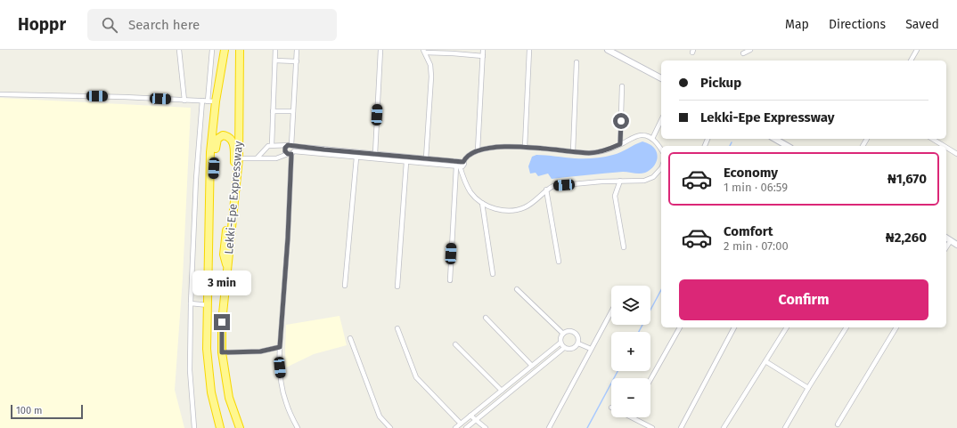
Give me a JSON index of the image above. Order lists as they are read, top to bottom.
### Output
{
  "streets": {
    "highway": ["Lekki-Epe Expressway"]
  },
  "scale_bar": "100 m",
  "page": {
    "header": "Hoppr",
    "search": "Search here",
    "nav": ["Map", "Directions", "Saved"],
    "banner": ["Pickup", "Lekki-Epe Expressway"],
    "list": [
      {
        "name": "Economy",
        "note": "1 min · 06:59",
        "value": "₦1,670"
      },
      {
        "name": "Comfort",
        "note": "2 min · 07:00",
        "value": "₦2,260"
      }
    ],
    "bubble": "3 min",
    "buttons": "Confirm",
    "map_buttons": ["+", "−"],
    "scale": "100 m"
  }
}
